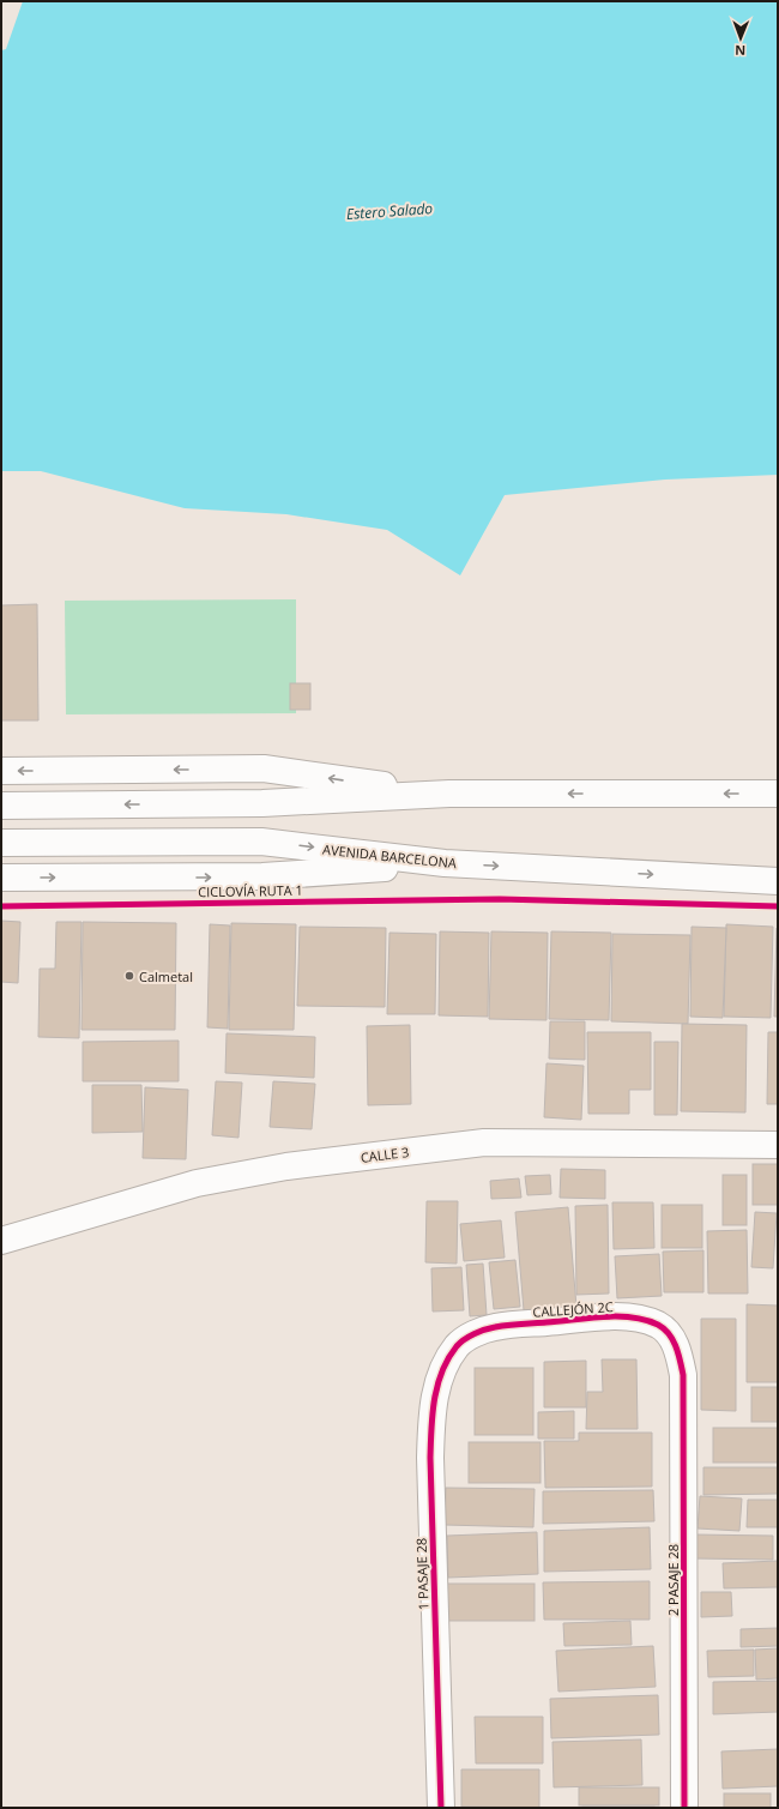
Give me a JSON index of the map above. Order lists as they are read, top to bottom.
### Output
{
  "streets": {
    "main road": [
      "AVENIDA BARCELONA",
      "CALLE 3",
      "CALLEJÓN 2C",
      "1 PASAJE 28",
      "2 PASAJE 28"
    ],
    "cycle path": ["CICLOVÍA RUTA 1"]
  },
  "crossings": [
    ["CALLEJÓN 2C", "1 PASAJE 28"],
    ["CALLEJÓN 2C", "2 PASAJE 28"]
  ],
  "water": ["Estero Salado"],
  "places": ["Calmetal"],
  "north": "bottom"
}
